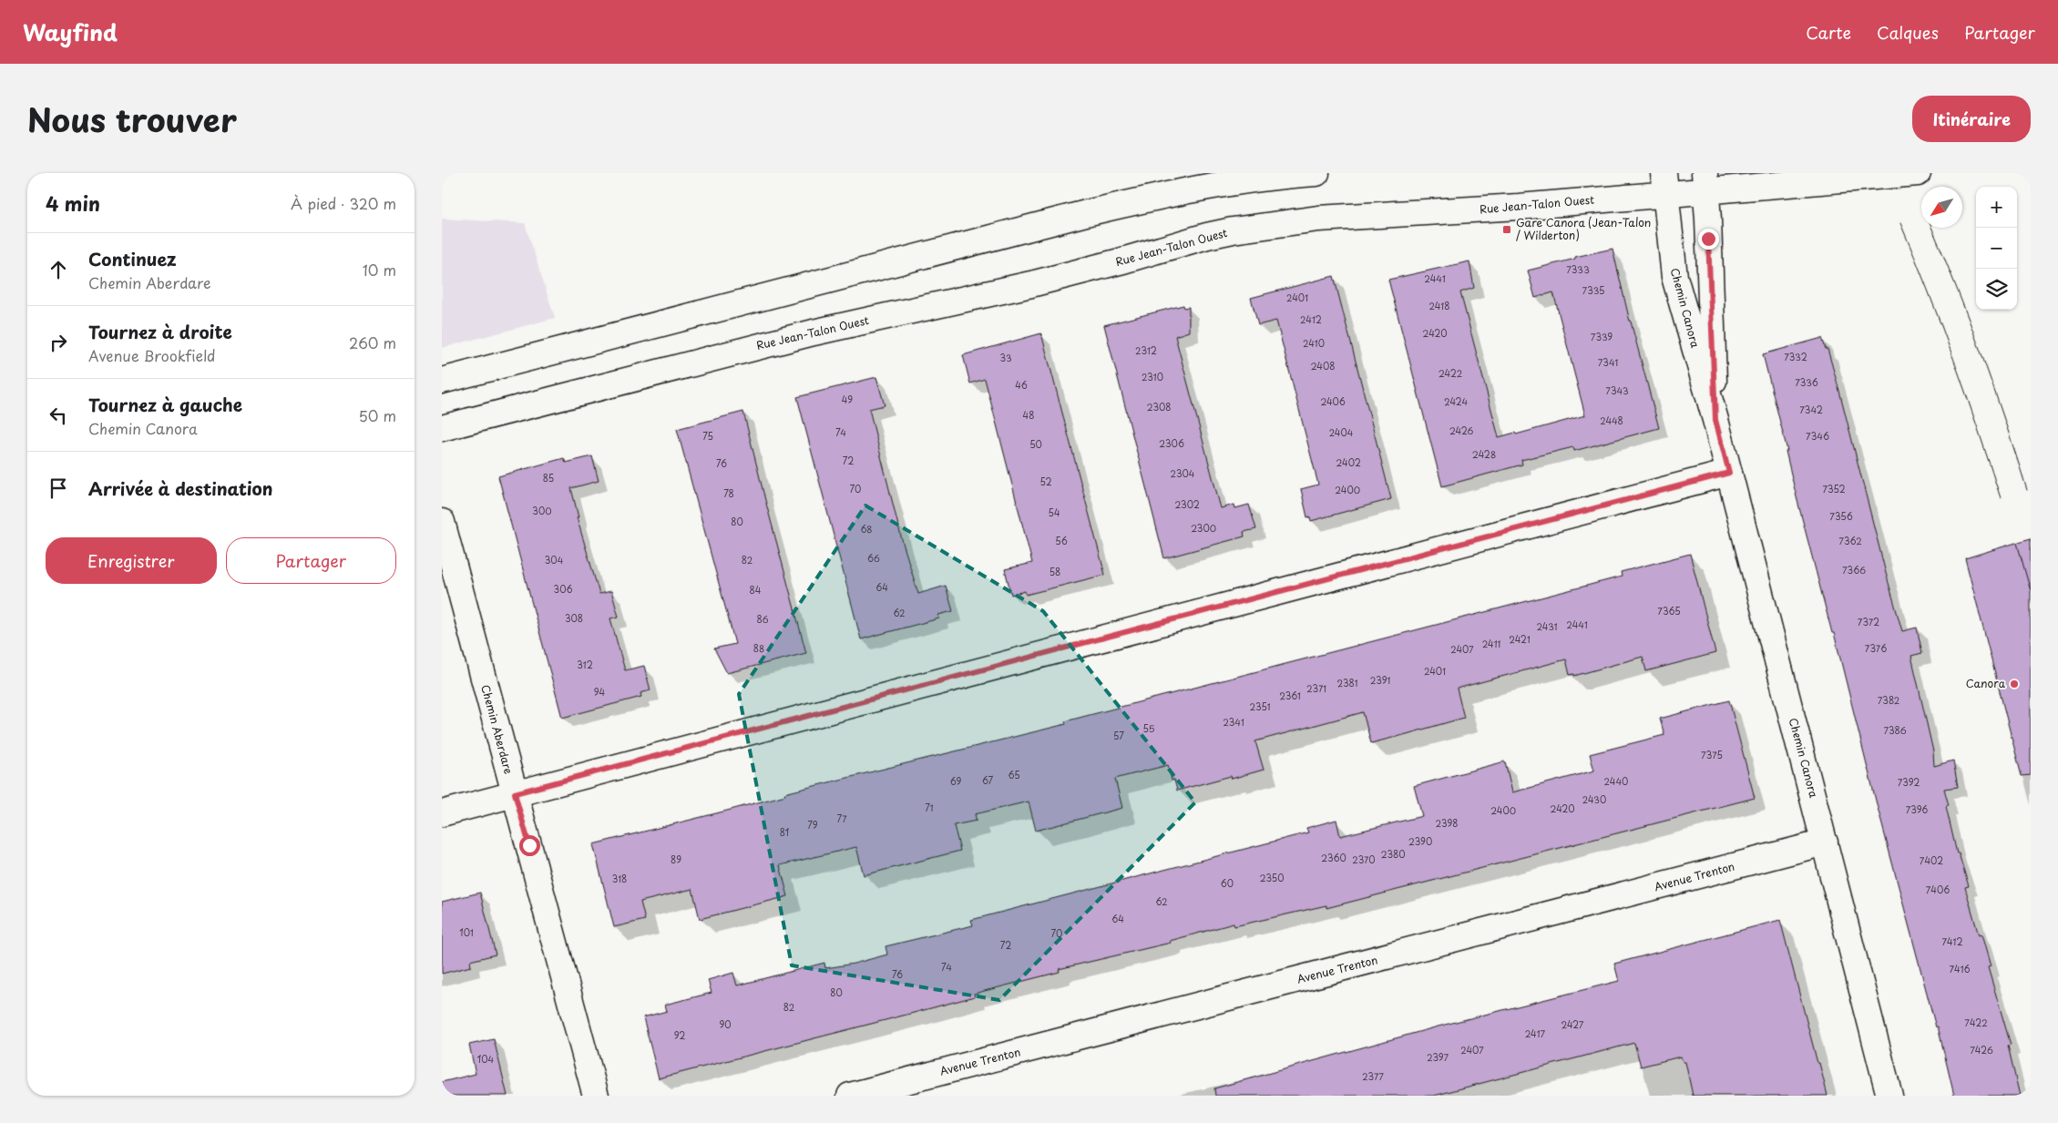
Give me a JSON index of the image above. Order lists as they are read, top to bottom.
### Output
{
  "streets": {
    "street": [
      "Rue Jean-Talon Ouest",
      "Chemin Canora",
      "Chemin Aberdare",
      "Avenue Trenton"
    ]
  },
  "crossings": [
    ["Rue Jean-Talon Ouest", "Chemin Canora"],
    ["Chemin Canora", "Avenue Trenton"]
  ],
  "places": {
    "transit": ["Gare Canora (Jean-Talon / Wilderton)"],
    "other": ["Canora"]
  },
  "house_numbers": [
    "7333",
    "2441",
    "7335",
    "2401",
    "2418",
    "2412",
    "2420",
    "7339",
    "2410",
    "2312",
    "7332",
    "33",
    "7341",
    "2408",
    "2422",
    "2310",
    "7336",
    "46",
    "7343",
    "49",
    "2406",
    "2424",
    "2308",
    "7342",
    "48",
    "2448",
    "2426",
    "74",
    "2404",
    "75",
    "7346",
    "2306",
    "50",
    "2428",
    "72",
    "2402",
    "76",
    "2304",
    "85",
    "52",
    "70",
    "7352",
    "2400",
    "78",
    "2302",
    "300",
    "54",
    "7356",
    "80",
    "2300",
    "68",
    "56",
    "7362",
    "66",
    "304",
    "82",
    "7366",
    "58",
    "64",
    "306",
    "84",
    "7365",
    "62",
    "308",
    "86",
    "7372",
    "2441",
    "2431",
    "2421",
    "2411",
    "88",
    "7376",
    "2407",
    "312",
    "2401",
    "2391",
    "2381",
    "2371",
    "94",
    "2361",
    "7382",
    "2351",
    "2341",
    "55",
    "7386",
    "57",
    "7375",
    "65",
    "67",
    "69",
    "2440",
    "7392",
    "2430",
    "71",
    "2420",
    "7396",
    "2400",
    "77",
    "2398",
    "79",
    "81",
    "2390",
    "2380",
    "2360",
    "89",
    "2370",
    "7402",
    "2350",
    "318",
    "60",
    "7406",
    "62",
    "64",
    "101",
    "70",
    "7412",
    "72",
    "74",
    "7416",
    "76",
    "80",
    "82",
    "7422",
    "90",
    "2427",
    "2417",
    "92",
    "2407",
    "7426",
    "2397",
    "104",
    "2377"
  ],
  "north": "bottom left",
  "page": {
    "header": "Wayfind",
    "nav": ["Carte", "Calques", "Partager"],
    "title": "Nous trouver",
    "buttons": [
      "Itinéraire",
      ["Enregistrer", "Partager"]
    ],
    "heading": ["4 min", "À pied · 320 m"],
    "map_buttons": ["+", "−"],
    "list": [
      ["Continuez", "Chemin Aberdare", "10 m"],
      ["Tournez à droite", "Avenue Brookfield", "260 m"],
      ["Tournez à gauche", "Chemin Canora", "50 m"],
      "Arrivée à destination"
    ]
  }
}
